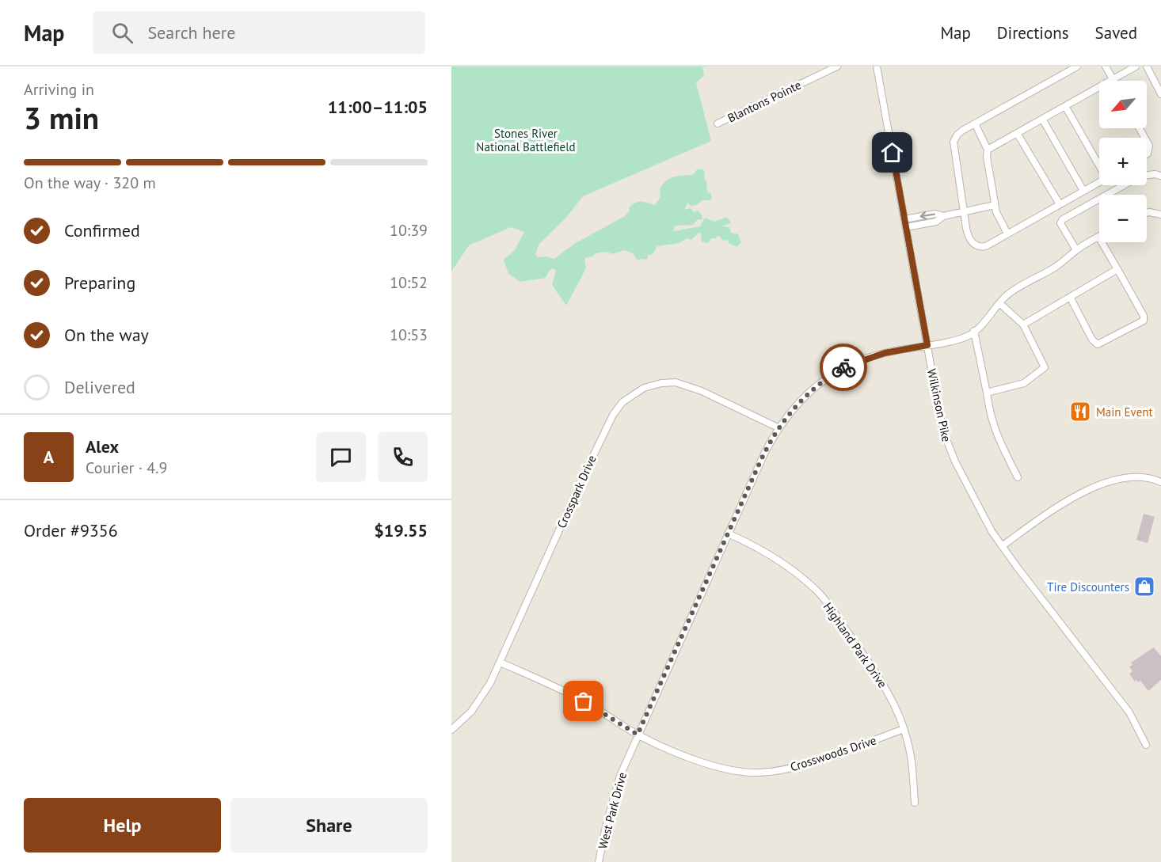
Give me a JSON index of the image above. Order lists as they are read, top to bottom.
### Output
{
  "streets": {
    "street": [
      "Blantons Pointe",
      "Wilkinson Pike",
      "Crosspark Drive",
      "Highland Park Drive",
      "Crosswoods Drive",
      "West Park Drive"
    ]
  },
  "crossings": [
    ["Wilkinson Pike", "West Park Drive"],
    ["Crosspark Drive", "Crosswoods Drive"],
    ["Crosspark Drive", "West Park Drive"],
    ["Highland Park Drive", "Crosswoods Drive"],
    ["Highland Park Drive", "West Park Drive"],
    ["Crosswoods Drive", "West Park Drive"]
  ],
  "parks": ["Stones River National Battlefield"],
  "places": {
    "restaurant": ["Main Event"],
    "shop": ["Tire Discounters"]
  },
  "north": "bottom left",
  "page": {
    "header": "Map",
    "search": "Search here",
    "nav": ["Map", "Directions", "Saved"],
    "heading": ["3 min", "Arriving in", "11:00–11:05"],
    "panel": [
      "Alex",
      "Courier · 4.9",
      "Order #9356",
      "$19.55"
    ],
    "map_buttons": ["+", "−"],
    "bar": "On the way · 320 m",
    "list": [
      ["Confirmed", "10:39"],
      ["Preparing", "10:52"],
      ["On the way", "10:53"],
      "Delivered"
    ],
    "round": "A",
    "buttons": ["Help", "Share"]
  }
}
